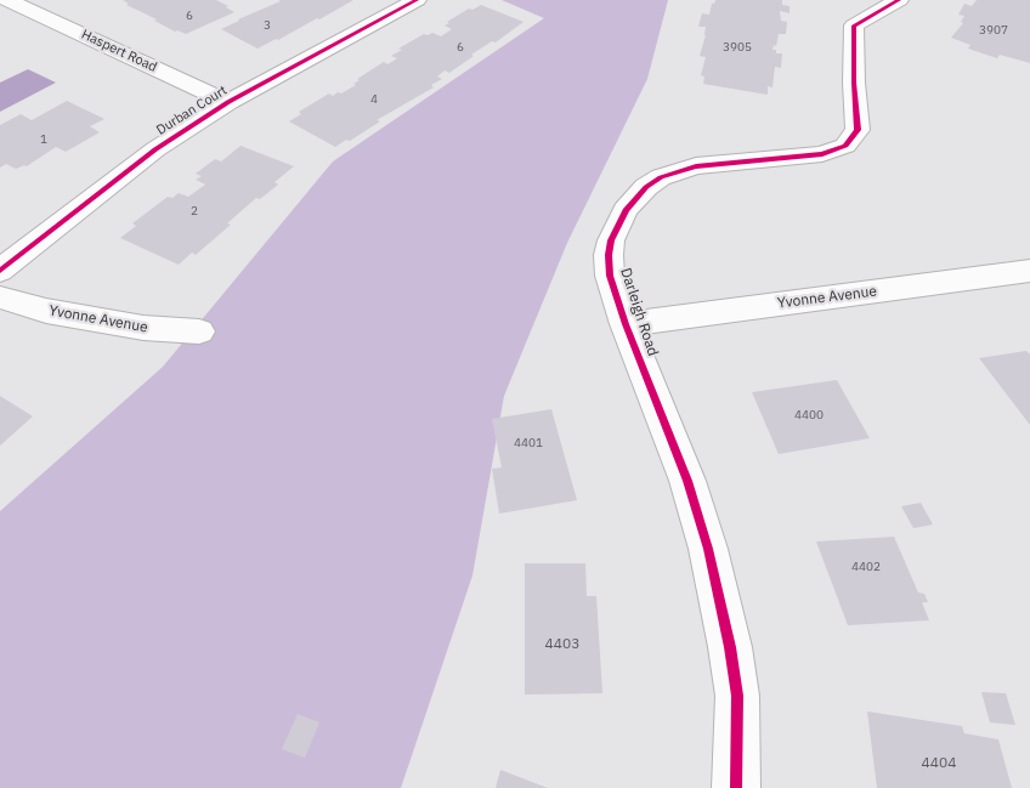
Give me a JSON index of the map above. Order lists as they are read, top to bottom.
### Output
{
  "streets": {
    "street": [
      "Haspert Road",
      "Durban Court",
      "Yvonne Avenue",
      "Darleigh Road"
    ]
  },
  "crossings": [
    ["Haspert Road", "Durban Court"],
    ["Yvonne Avenue", "Darleigh Road"]
  ],
  "house_numbers": [
    "6",
    "3",
    "3907",
    "6",
    "3905",
    "4",
    "1",
    "2",
    "4400",
    "4401",
    "4402",
    "4403",
    "4404"
  ]
}
